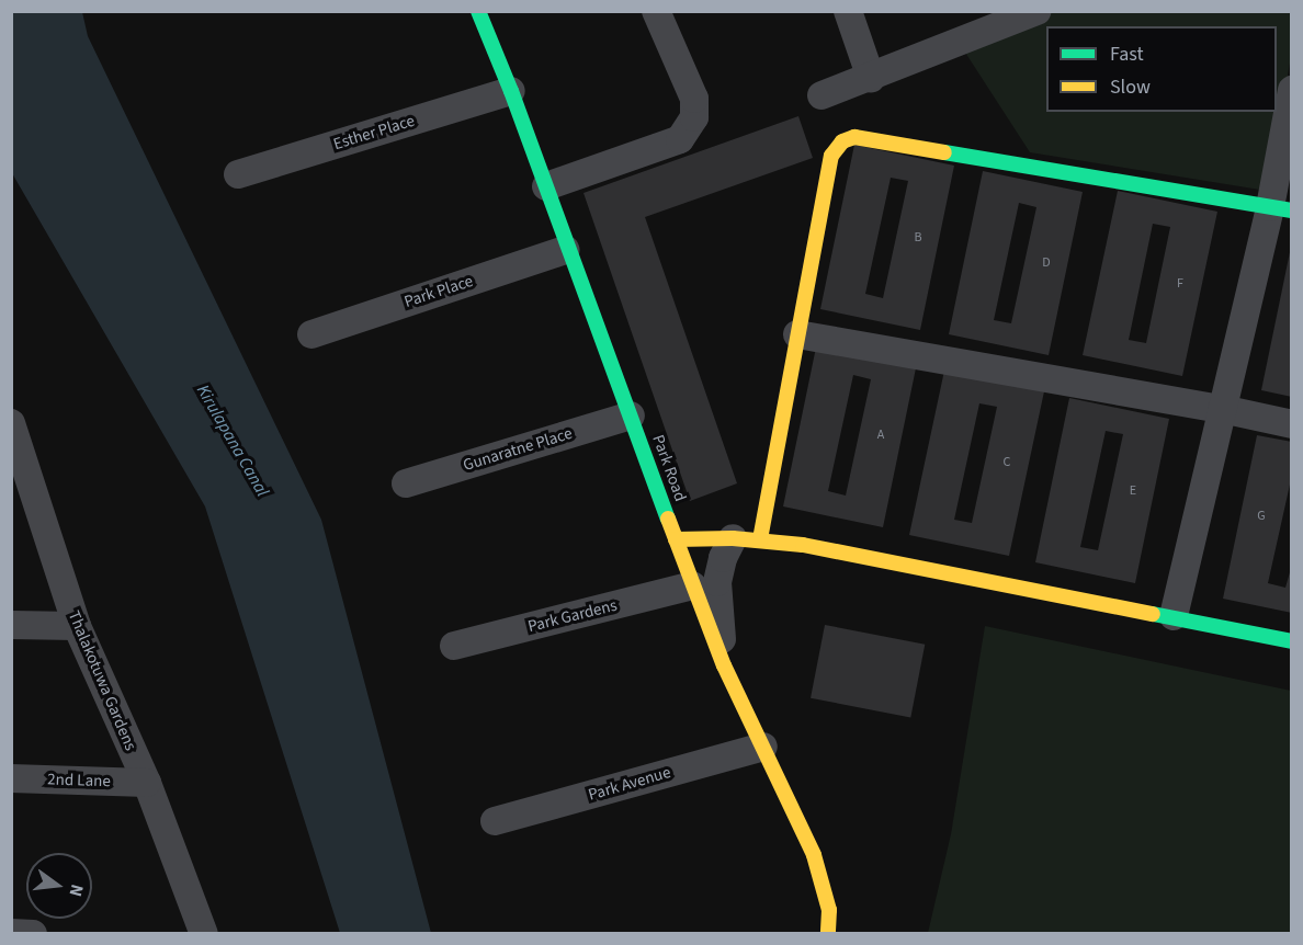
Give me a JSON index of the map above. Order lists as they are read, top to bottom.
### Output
{
  "streets": {
    "street": [
      "Esther Place",
      "Park Place",
      "Gunaratne Place",
      "Park Road",
      "Park Gardens",
      "Thalakotuwa Gardens",
      "2nd Lane",
      "Park Avenue"
    ]
  },
  "crossings": [
    ["Esther Place", "Park Road"],
    ["Park Place", "Park Road"],
    ["Gunaratne Place", "Park Road"],
    ["Park Road", "Park Gardens"],
    ["Park Road", "Park Avenue"],
    ["Thalakotuwa Gardens", "2nd Lane"]
  ],
  "water": ["Kirulapana Canal"],
  "house_numbers": [
    "B",
    "D",
    "F",
    "A",
    "C",
    "E",
    "G"
  ],
  "legend": ["Fast", "Slow"],
  "north": "right"
}
